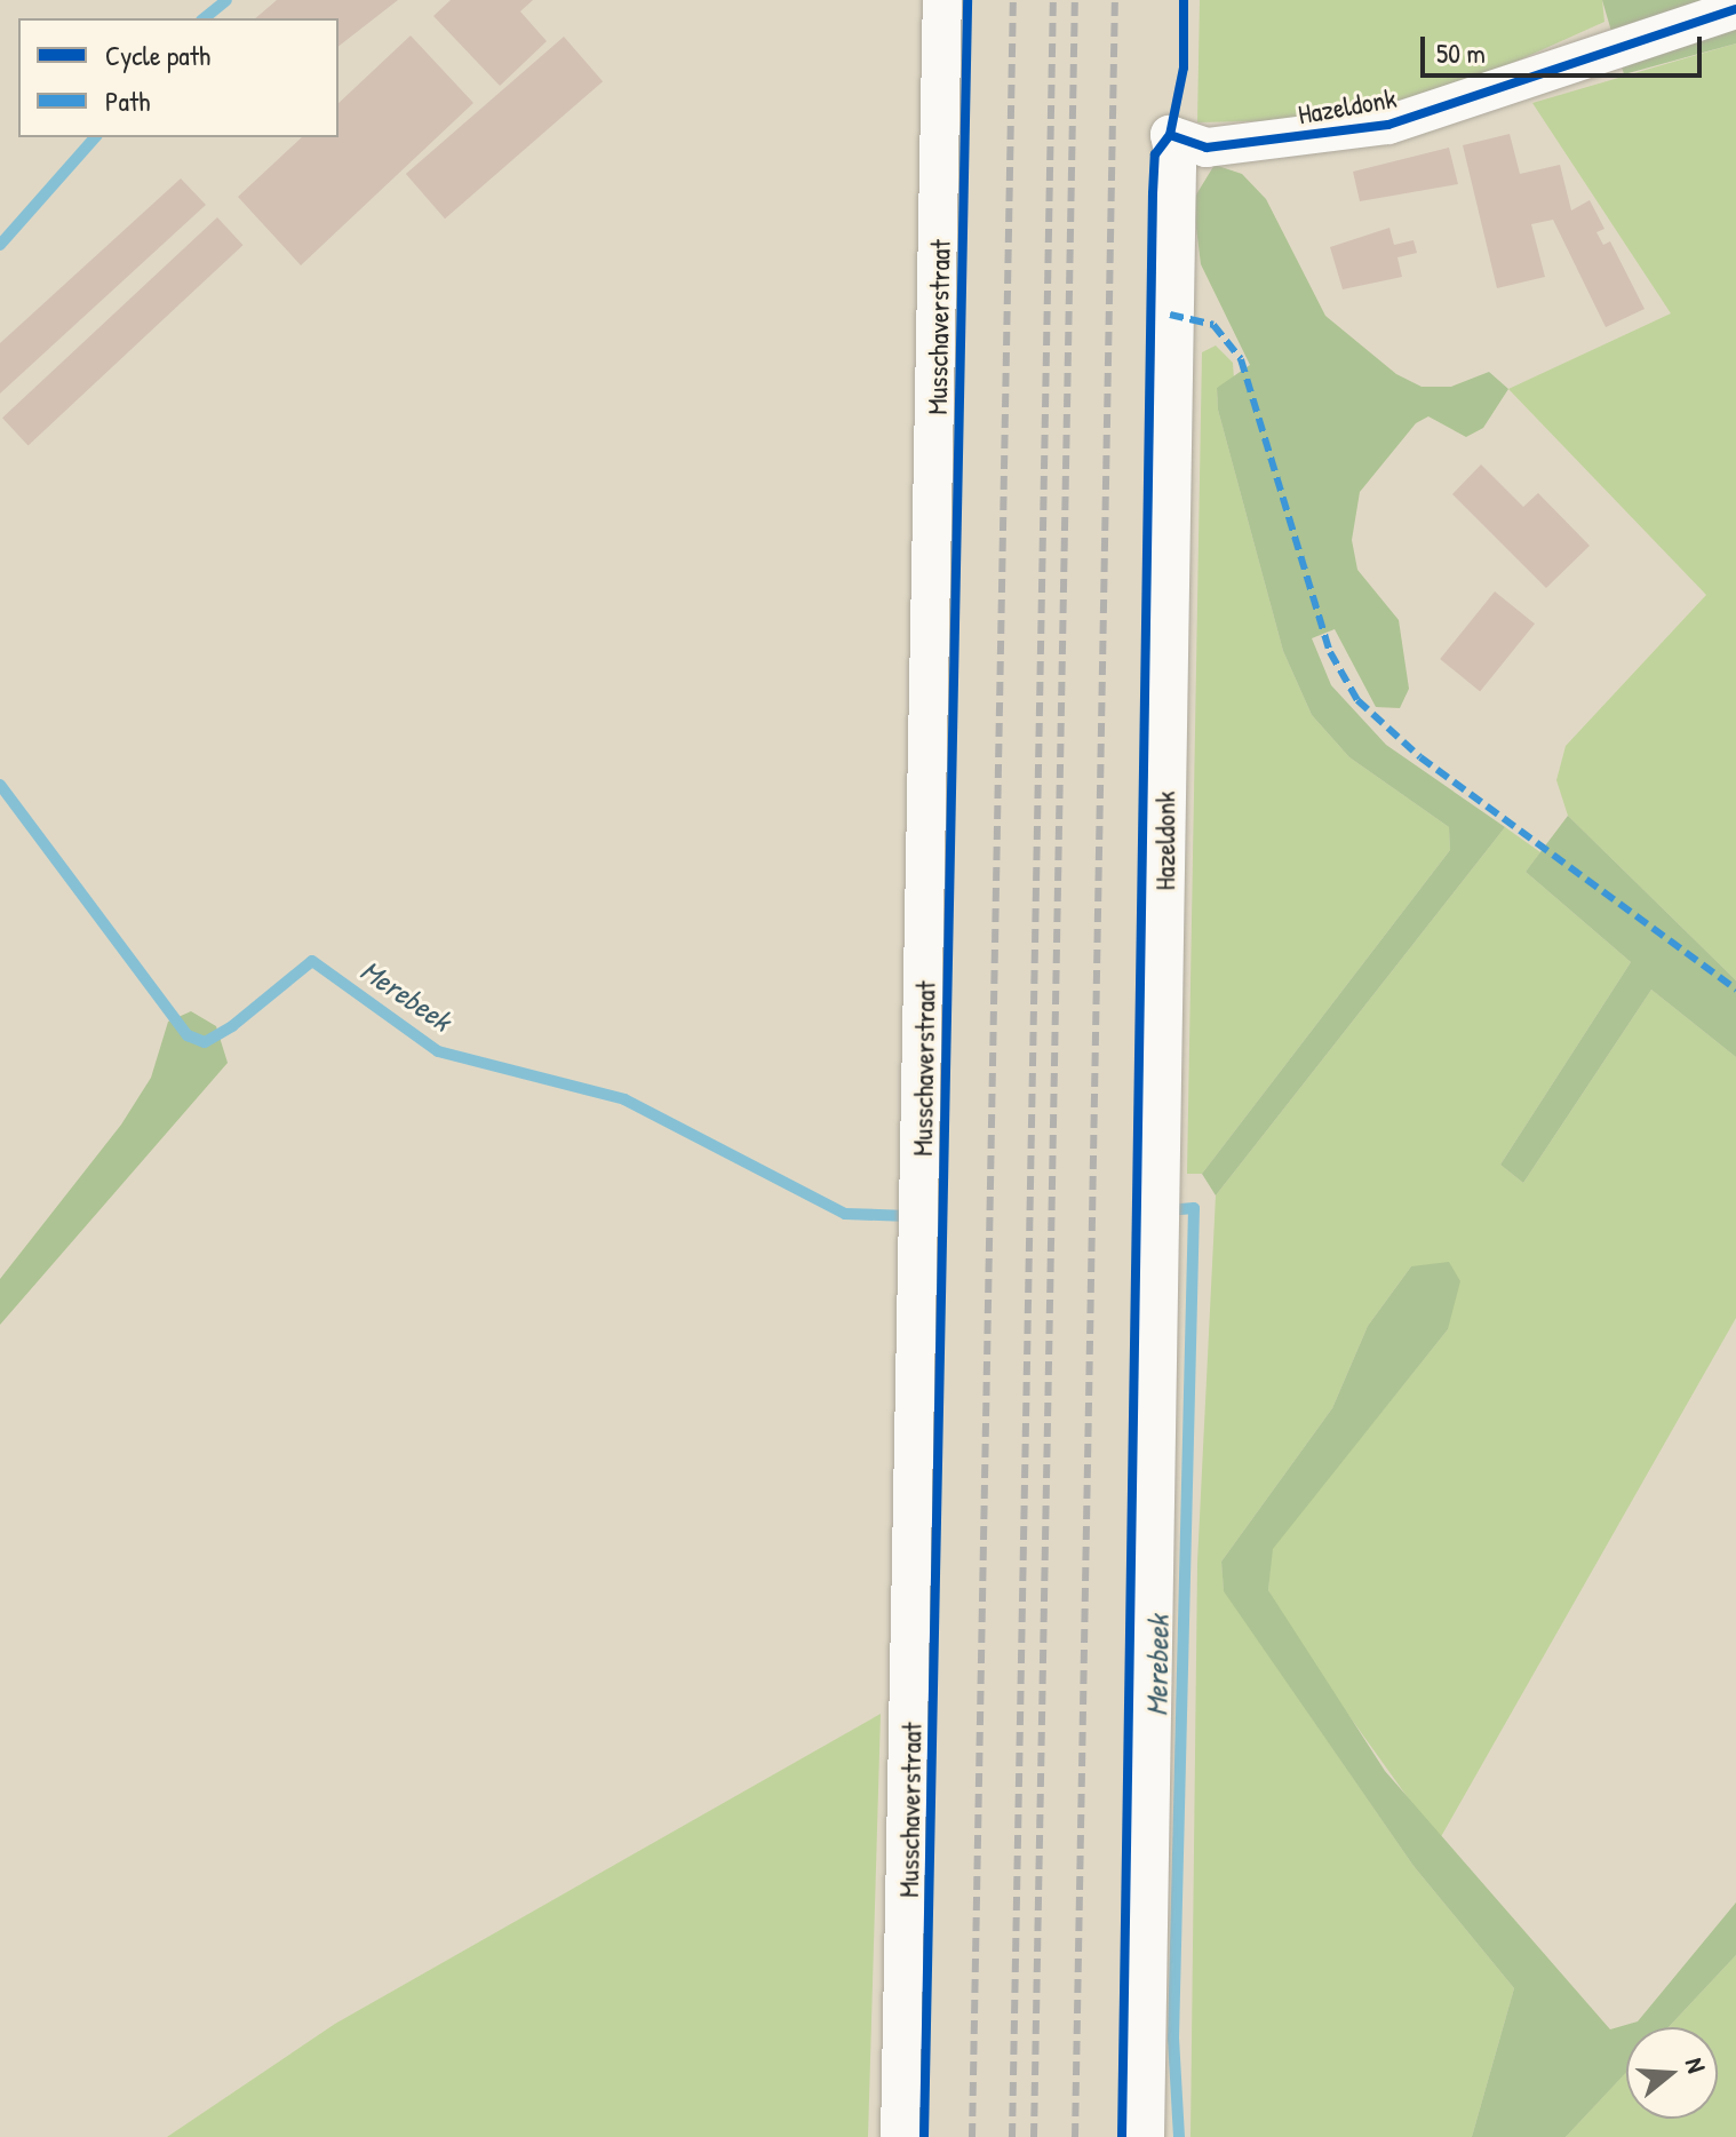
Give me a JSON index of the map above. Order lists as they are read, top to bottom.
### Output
{
  "streets": {
    "street": ["Hazeldonk", "Musschaverstraat"]
  },
  "water": ["Merebeek"],
  "legend": ["Cycle path", "Path"],
  "scale_bar": "50 m",
  "north": "right"
}
